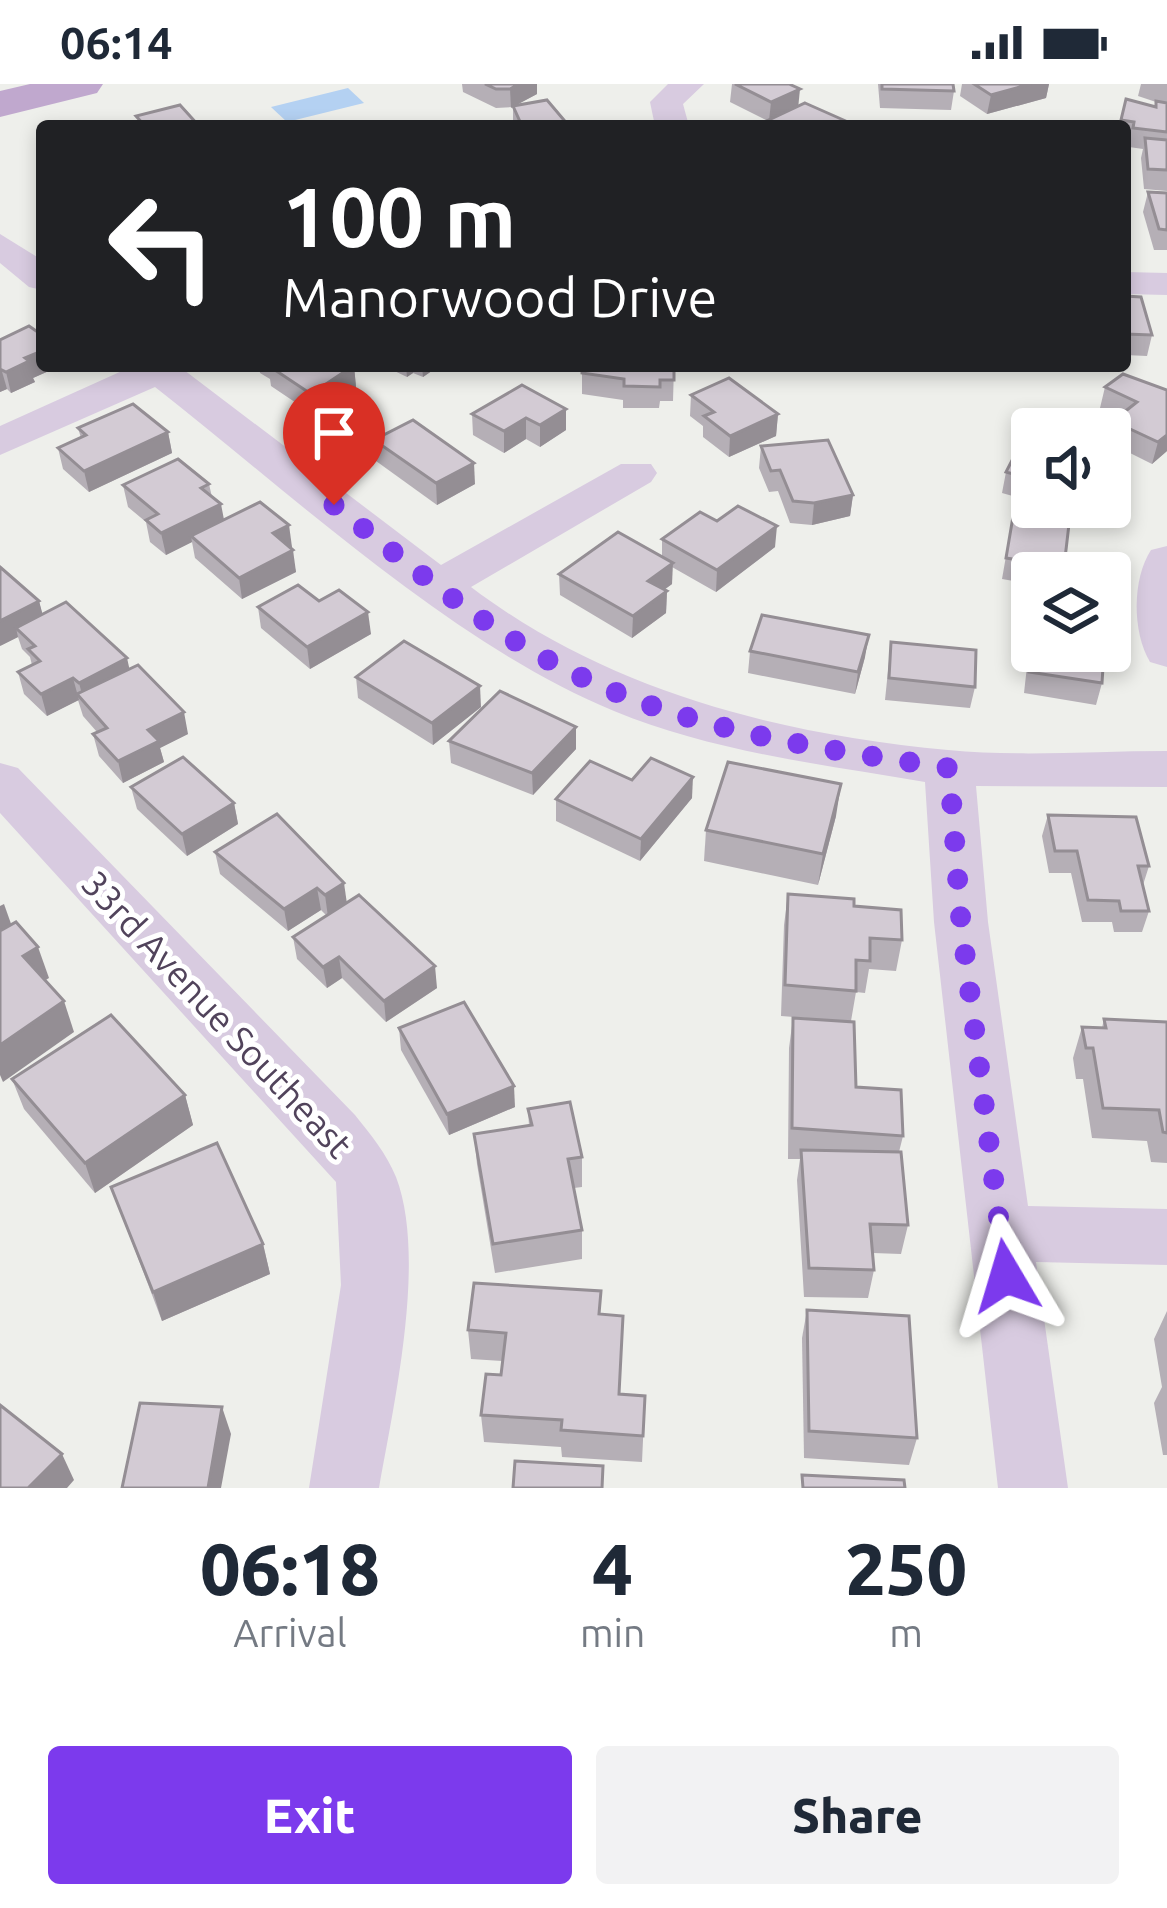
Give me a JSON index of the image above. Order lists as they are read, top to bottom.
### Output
{
  "streets": {
    "street": ["33rd Avenue Southeast"]
  },
  "page": {
    "status": "06:14",
    "turn": ["100 m", "Manorwood Drive"],
    "eta": [
      "06:18",
      "Arrival",
      "4",
      "min",
      "250",
      "m"
    ],
    "buttons": ["Exit", "Share"]
  }
}
